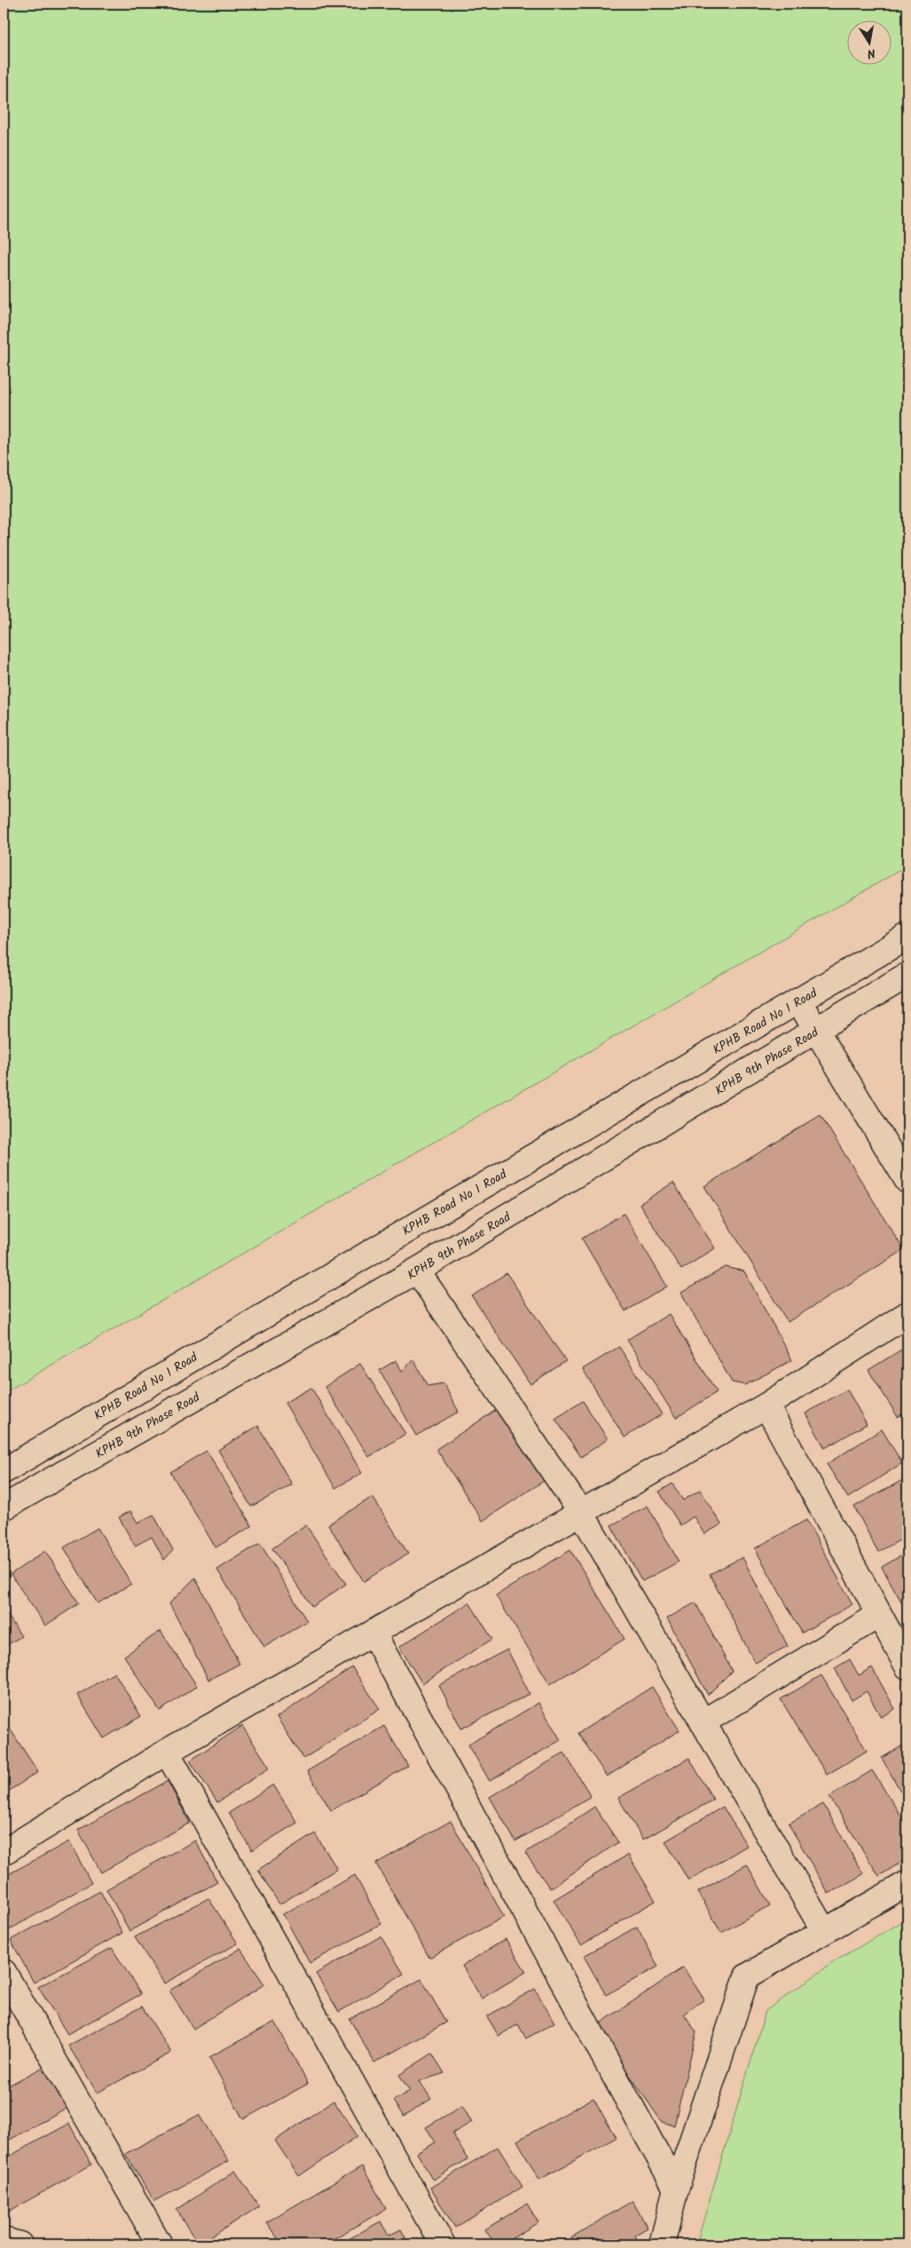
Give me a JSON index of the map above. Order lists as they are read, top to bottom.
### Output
{
  "streets": {
    "street": ["KPHB Road No 1 Road", "KPHB 9th Phase Road"]
  },
  "north": "bottom"
}
